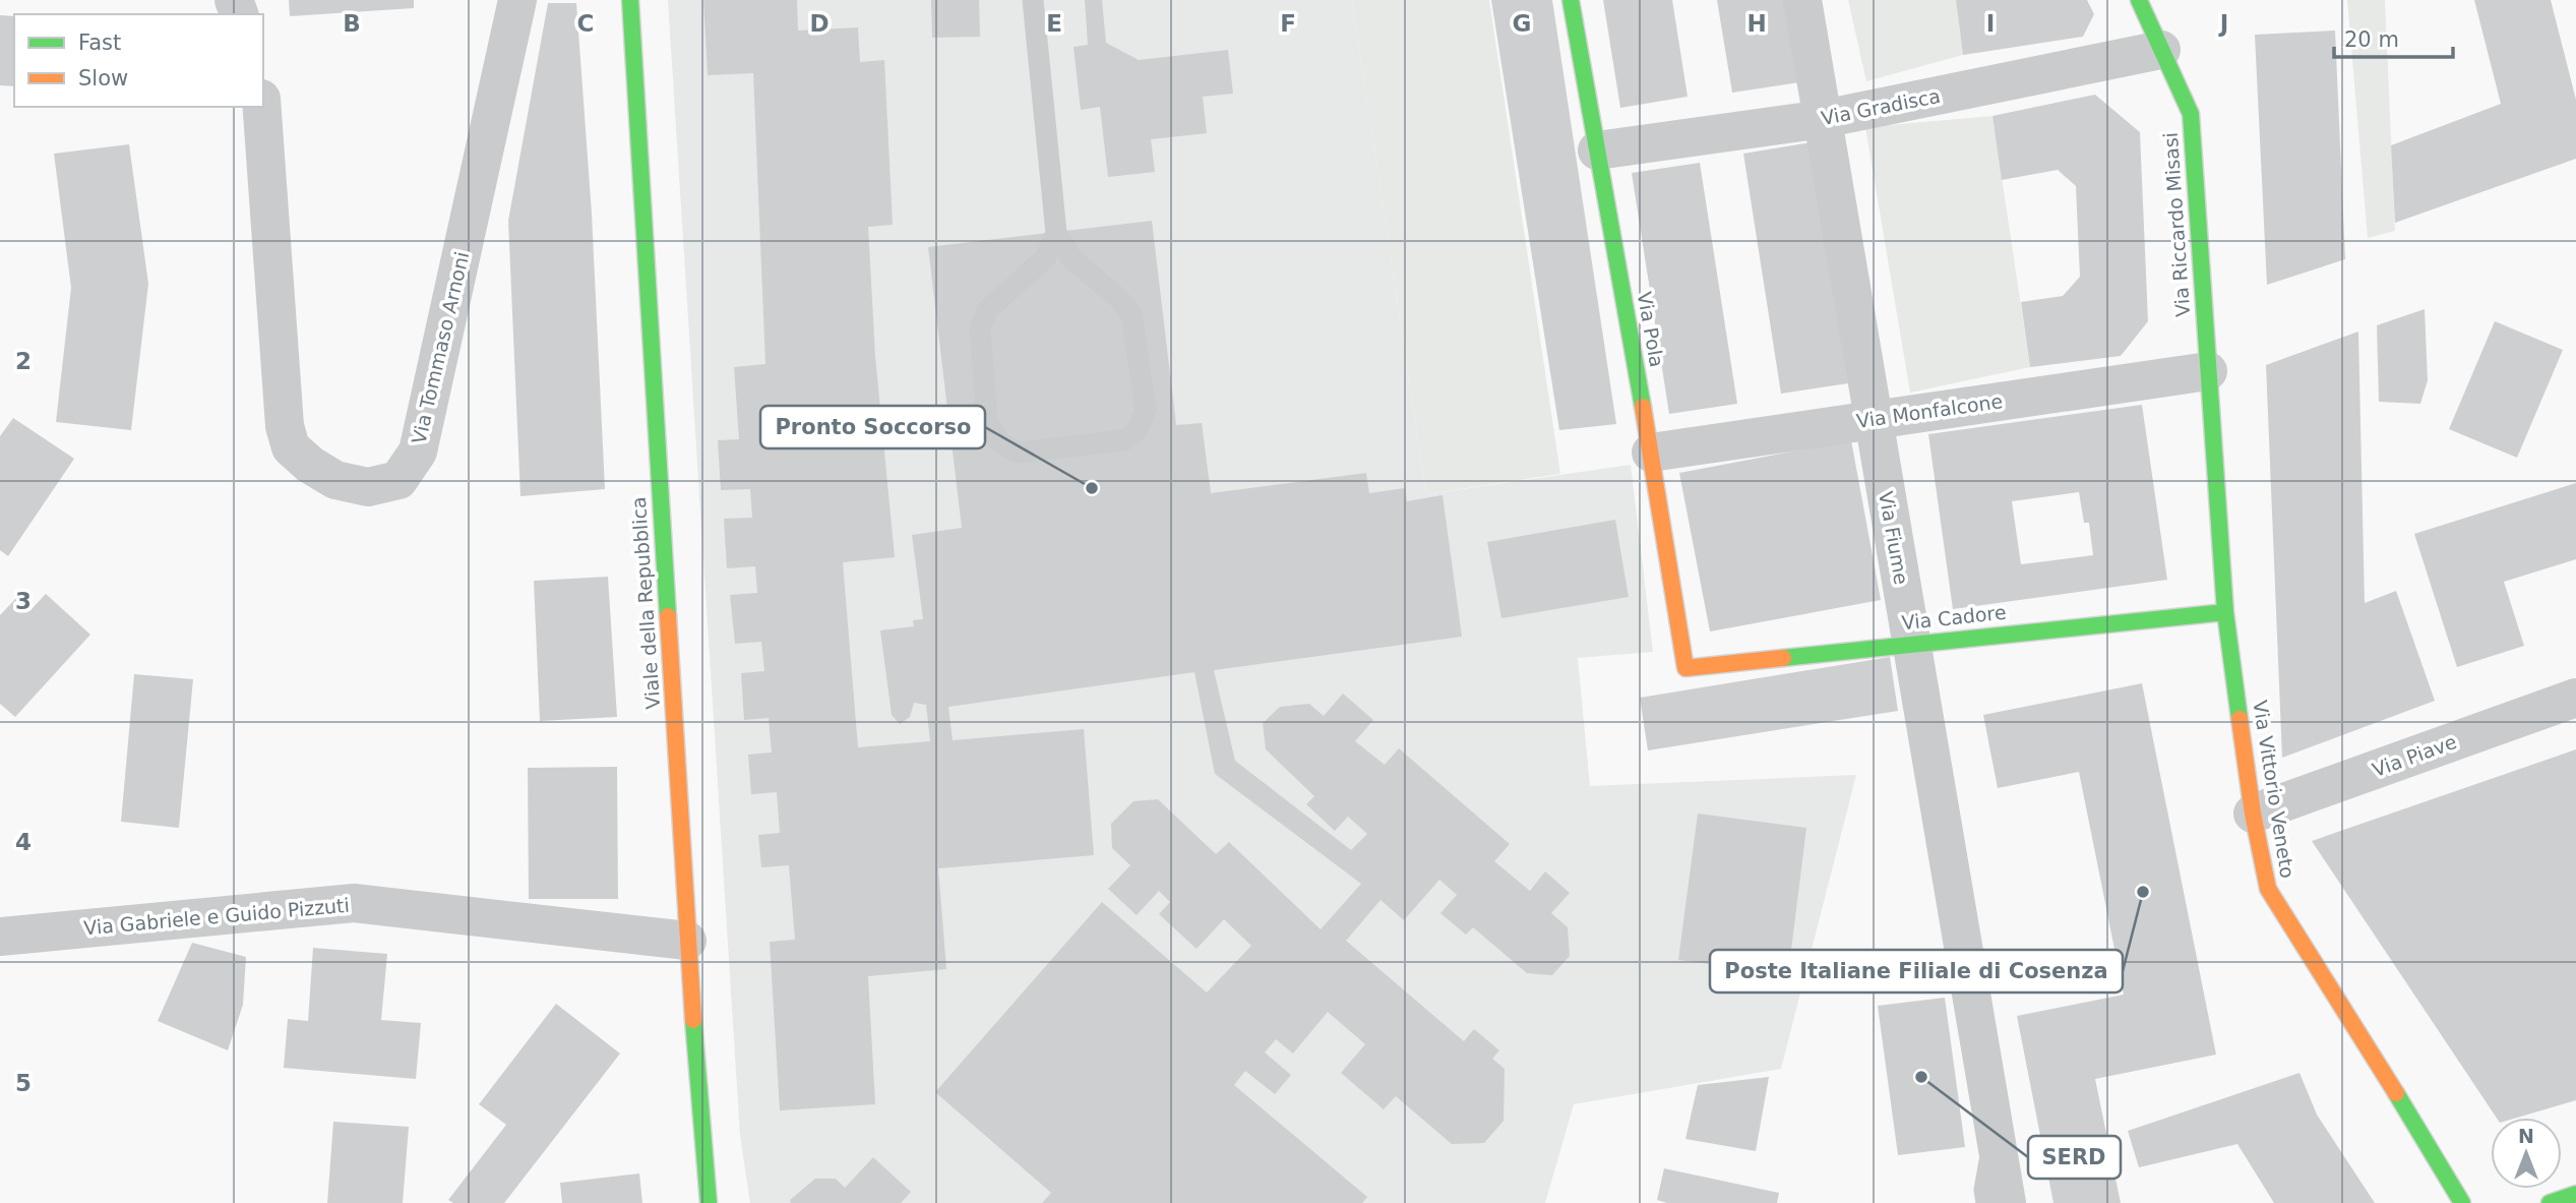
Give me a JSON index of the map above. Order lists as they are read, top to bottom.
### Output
{
  "streets": {
    "main road": [
      "Via Riccardo Misasi",
      "Via Pola",
      "Viale della Repubblica",
      "Via Cadore",
      "Via Vittorio Veneto"
    ],
    "street": [
      "Via Gradisca",
      "Via Tommaso Arnoni",
      "Via Monfalcone",
      "Via Fiume",
      "Via Piave",
      "Via Gabriele e Guido Pizzuti"
    ]
  },
  "crossings": [
    ["Via Gradisca", "Via Riccardo Misasi"],
    ["Via Gradisca", "Via Pola"],
    ["Via Gradisca", "Via Fiume"],
    ["Via Riccardo Misasi", "Via Monfalcone"],
    ["Via Riccardo Misasi", "Via Vittorio Veneto"],
    ["Via Pola", "Via Monfalcone"],
    ["Via Pola", "Via Cadore"],
    ["Via Monfalcone", "Via Fiume"],
    ["Via Monfalcone", "Via Vittorio Veneto"],
    ["Via Fiume", "Via Cadore"],
    ["Viale della Repubblica", "Via Gabriele e Guido Pizzuti"],
    ["Via Cadore", "Via Vittorio Veneto"],
    ["Via Piave", "Via Vittorio Veneto"]
  ],
  "places": ["Pronto Soccorso", "Poste Italiane Filiale di Cosenza", "SERD"],
  "legend": ["Fast", "Slow"],
  "scale_bar": "20 m",
  "north": "top",
  "grid": {
    "columns": [
      "B",
      "C",
      "D",
      "E",
      "F",
      "G",
      "H",
      "I",
      "J"
    ],
    "rows": [
      "2",
      "3",
      "4",
      "5"
    ]
  }
}
